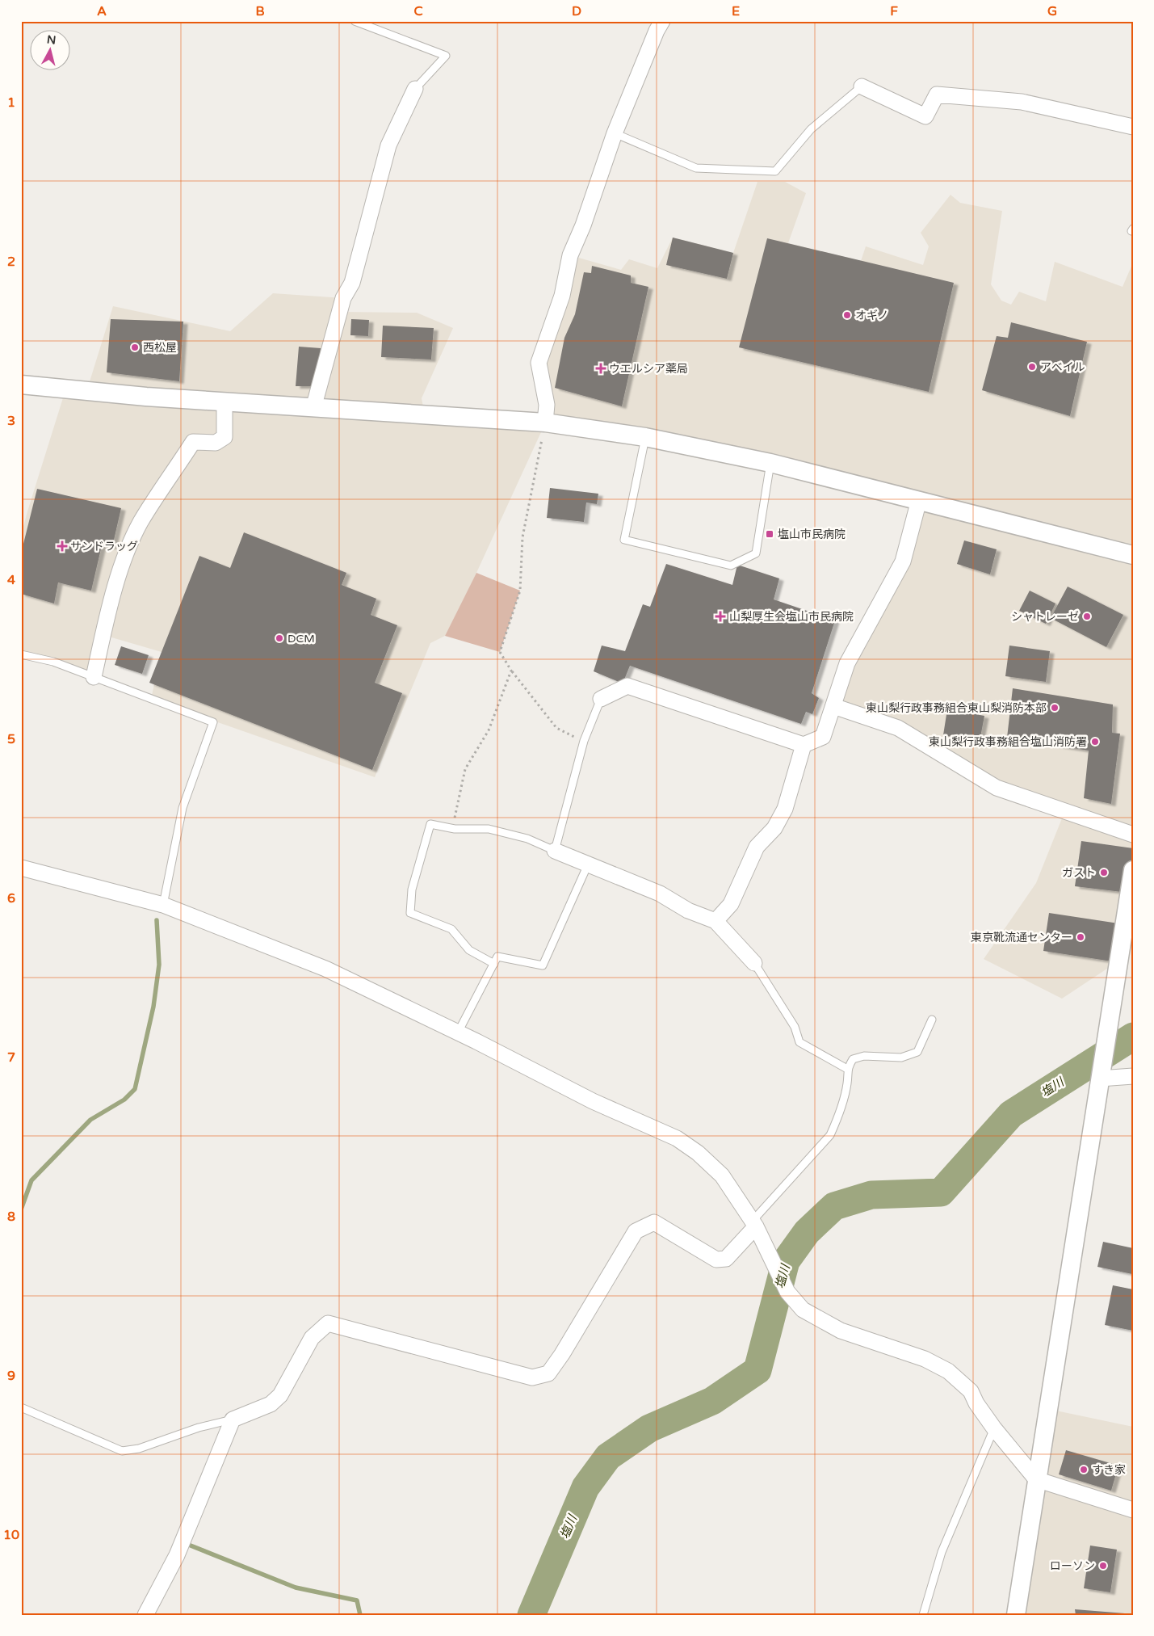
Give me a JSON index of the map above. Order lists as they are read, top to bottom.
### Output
{
  "water": ["塩川"],
  "places": {
    "other": [
      "オギノ",
      "西松屋",
      "アベイル",
      "シャトレーゼ",
      "DCM",
      "東山梨行政事務組合東山梨消防本部",
      "東山梨行政事務組合塩山消防署",
      "ガスト",
      "東京靴流通センター",
      "すき家",
      "ローソン"
    ],
    "health": ["ウエルシア薬局", "サンドラッグ", "山梨厚生会塩山市民病院"],
    "transit": ["塩山市民病院"]
  },
  "north": "top",
  "grid": {
    "columns": [
      "A",
      "B",
      "C",
      "D",
      "E",
      "F",
      "G"
    ],
    "rows": [
      "1",
      "2",
      "3",
      "4",
      "5",
      "6",
      "7",
      "8",
      "9",
      "10"
    ]
  }
}
